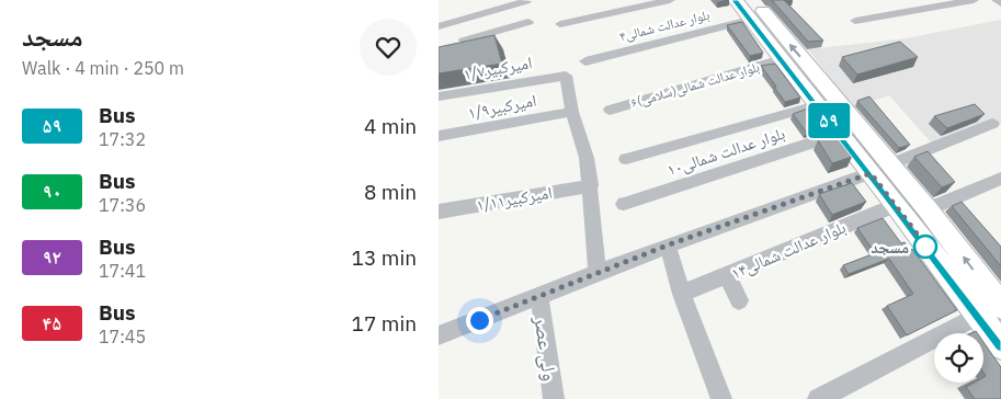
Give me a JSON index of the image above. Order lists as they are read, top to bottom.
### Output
{
  "streets": {
    "street": [
      "بلوار عدالت شمالی۴",
      "امیرکبیر۱/۷",
      "۶بلوار عدالت شمالی(سلامی)",
      "امیرکبیر۱/۹",
      "بلوار عدالت شمالی۱۰",
      "امیرکبیر۱/۱۱",
      "بلوار عدالت شمالی۱۴",
      "ولی عصر"
    ]
  },
  "crossings": [
    ["امیرکبیر۱/۷", "امیرکبیر۱/۹"]
  ],
  "places": ["مسجد"],
  "lines": ["bus line ۵۹"],
  "page": {
    "heading": ["مسجد", "Walk · 4 min · 250 m"],
    "on_map": "۵۹",
    "list": [
      {
        "mark": "۵۹",
        "name": "Bus",
        "note": "17:32",
        "value": "4 min"
      },
      {
        "mark": "۹۰",
        "name": "Bus",
        "note": "17:36",
        "value": "8 min"
      },
      {
        "mark": "۹۲",
        "name": "Bus",
        "note": "17:41",
        "value": "13 min"
      },
      {
        "mark": "۴۵",
        "name": "Bus",
        "note": "17:45",
        "value": "17 min"
      }
    ]
  }
}
